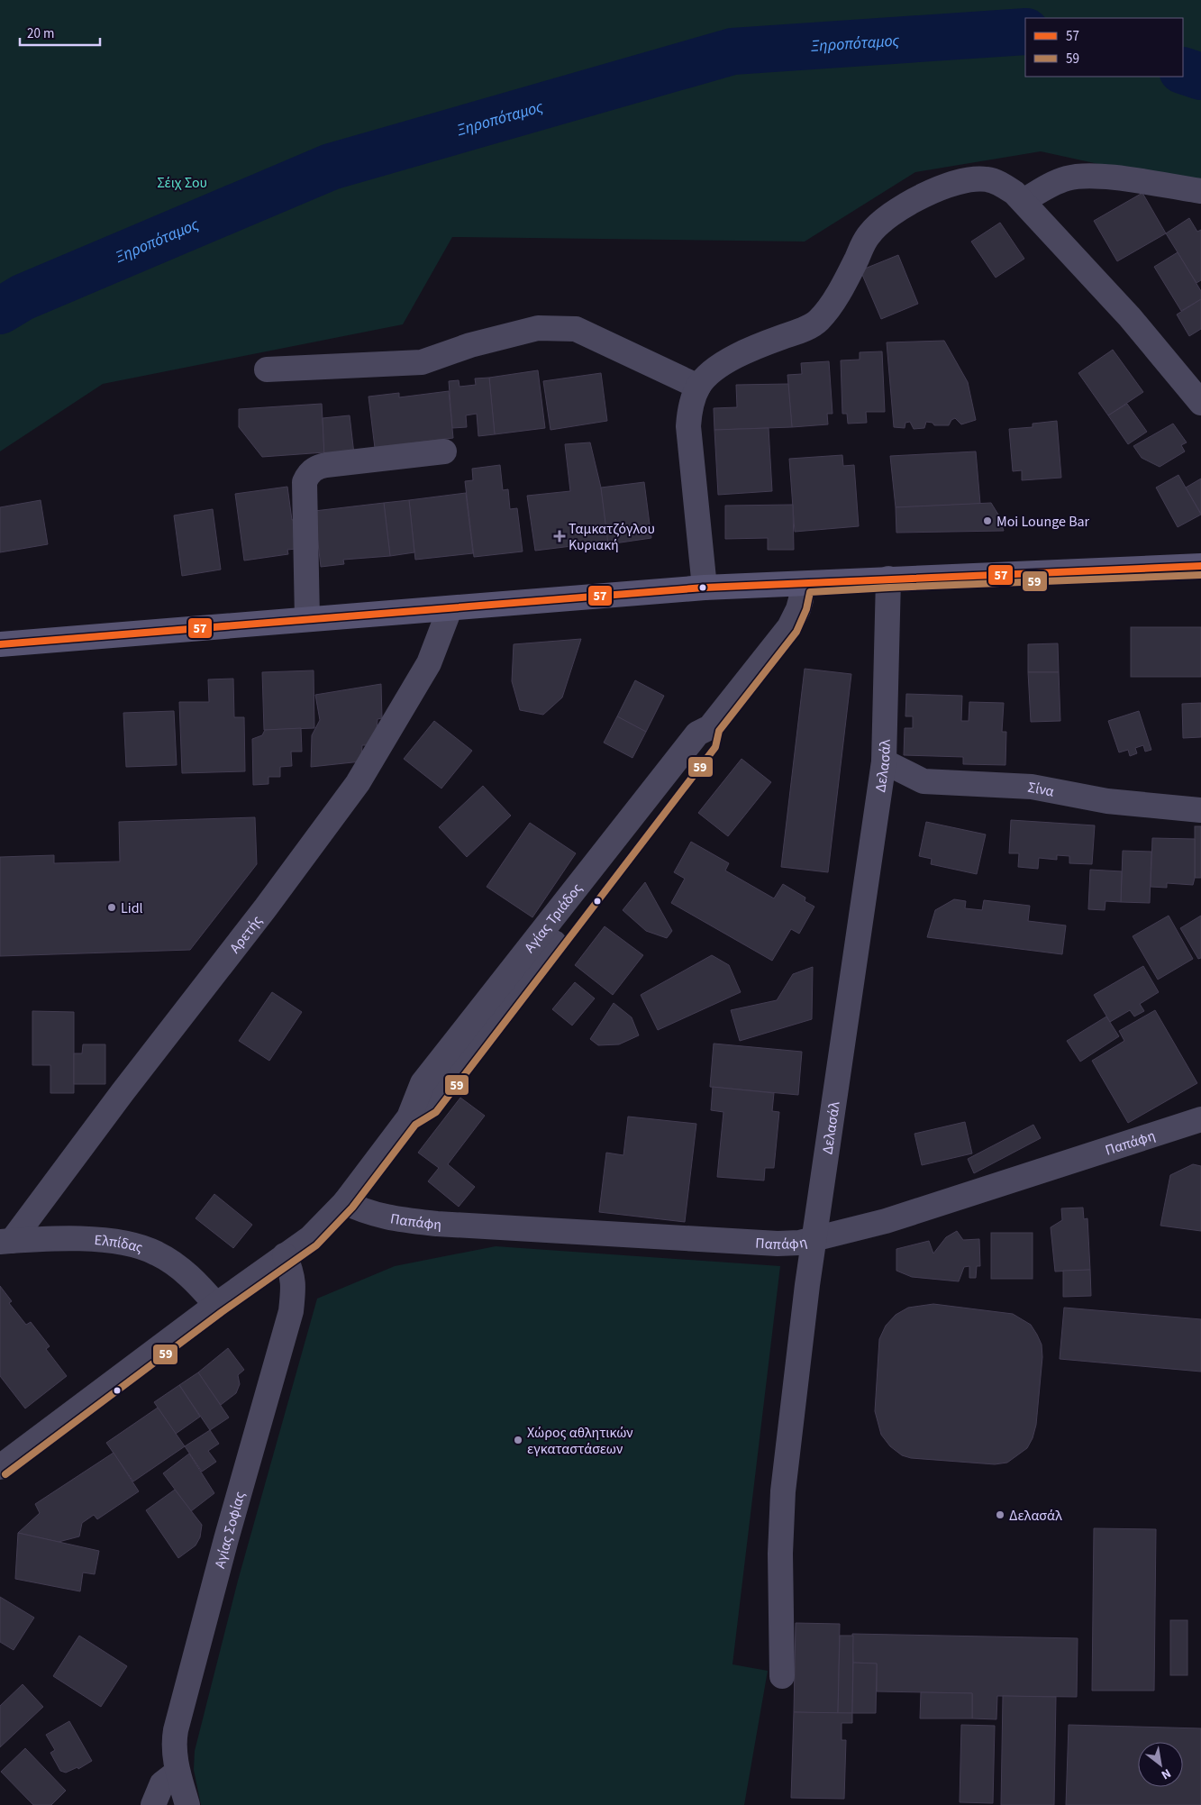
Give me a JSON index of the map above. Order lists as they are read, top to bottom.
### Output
{
  "streets": {
    "street": [
      "Δελασάλ",
      "Σίνα",
      "Αγίας Τριάδος",
      "Αρετής",
      "Παπάφη",
      "Ελπίδας",
      "Αγίας Σοφίας"
    ]
  },
  "crossings": [
    ["Δελασάλ", "Σίνα"],
    ["Δελασάλ", "Παπάφη"],
    ["Αγίας Τριάδος", "Παπάφη"],
    ["Αγίας Τριάδος", "Ελπίδας"],
    ["Αγίας Τριάδος", "Αγίας Σοφίας"],
    ["Αρετής", "Ελπίδας"]
  ],
  "water": ["Ξηροπόταμος"],
  "parks": ["Σέιχ Σου"],
  "places": {
    "other": [
      "Moi Lounge Bar",
      "Lidl",
      "Χώρος αθλητικών εγκαταστάσεων",
      "Δελασάλ"
    ],
    "health": ["Ταμκατζόγλου Κυριακή"]
  },
  "lines": ["transit line 57", "transit line 59"],
  "legend": ["57", "59"],
  "scale_bar": "20 m",
  "north": "bottom right"
}
